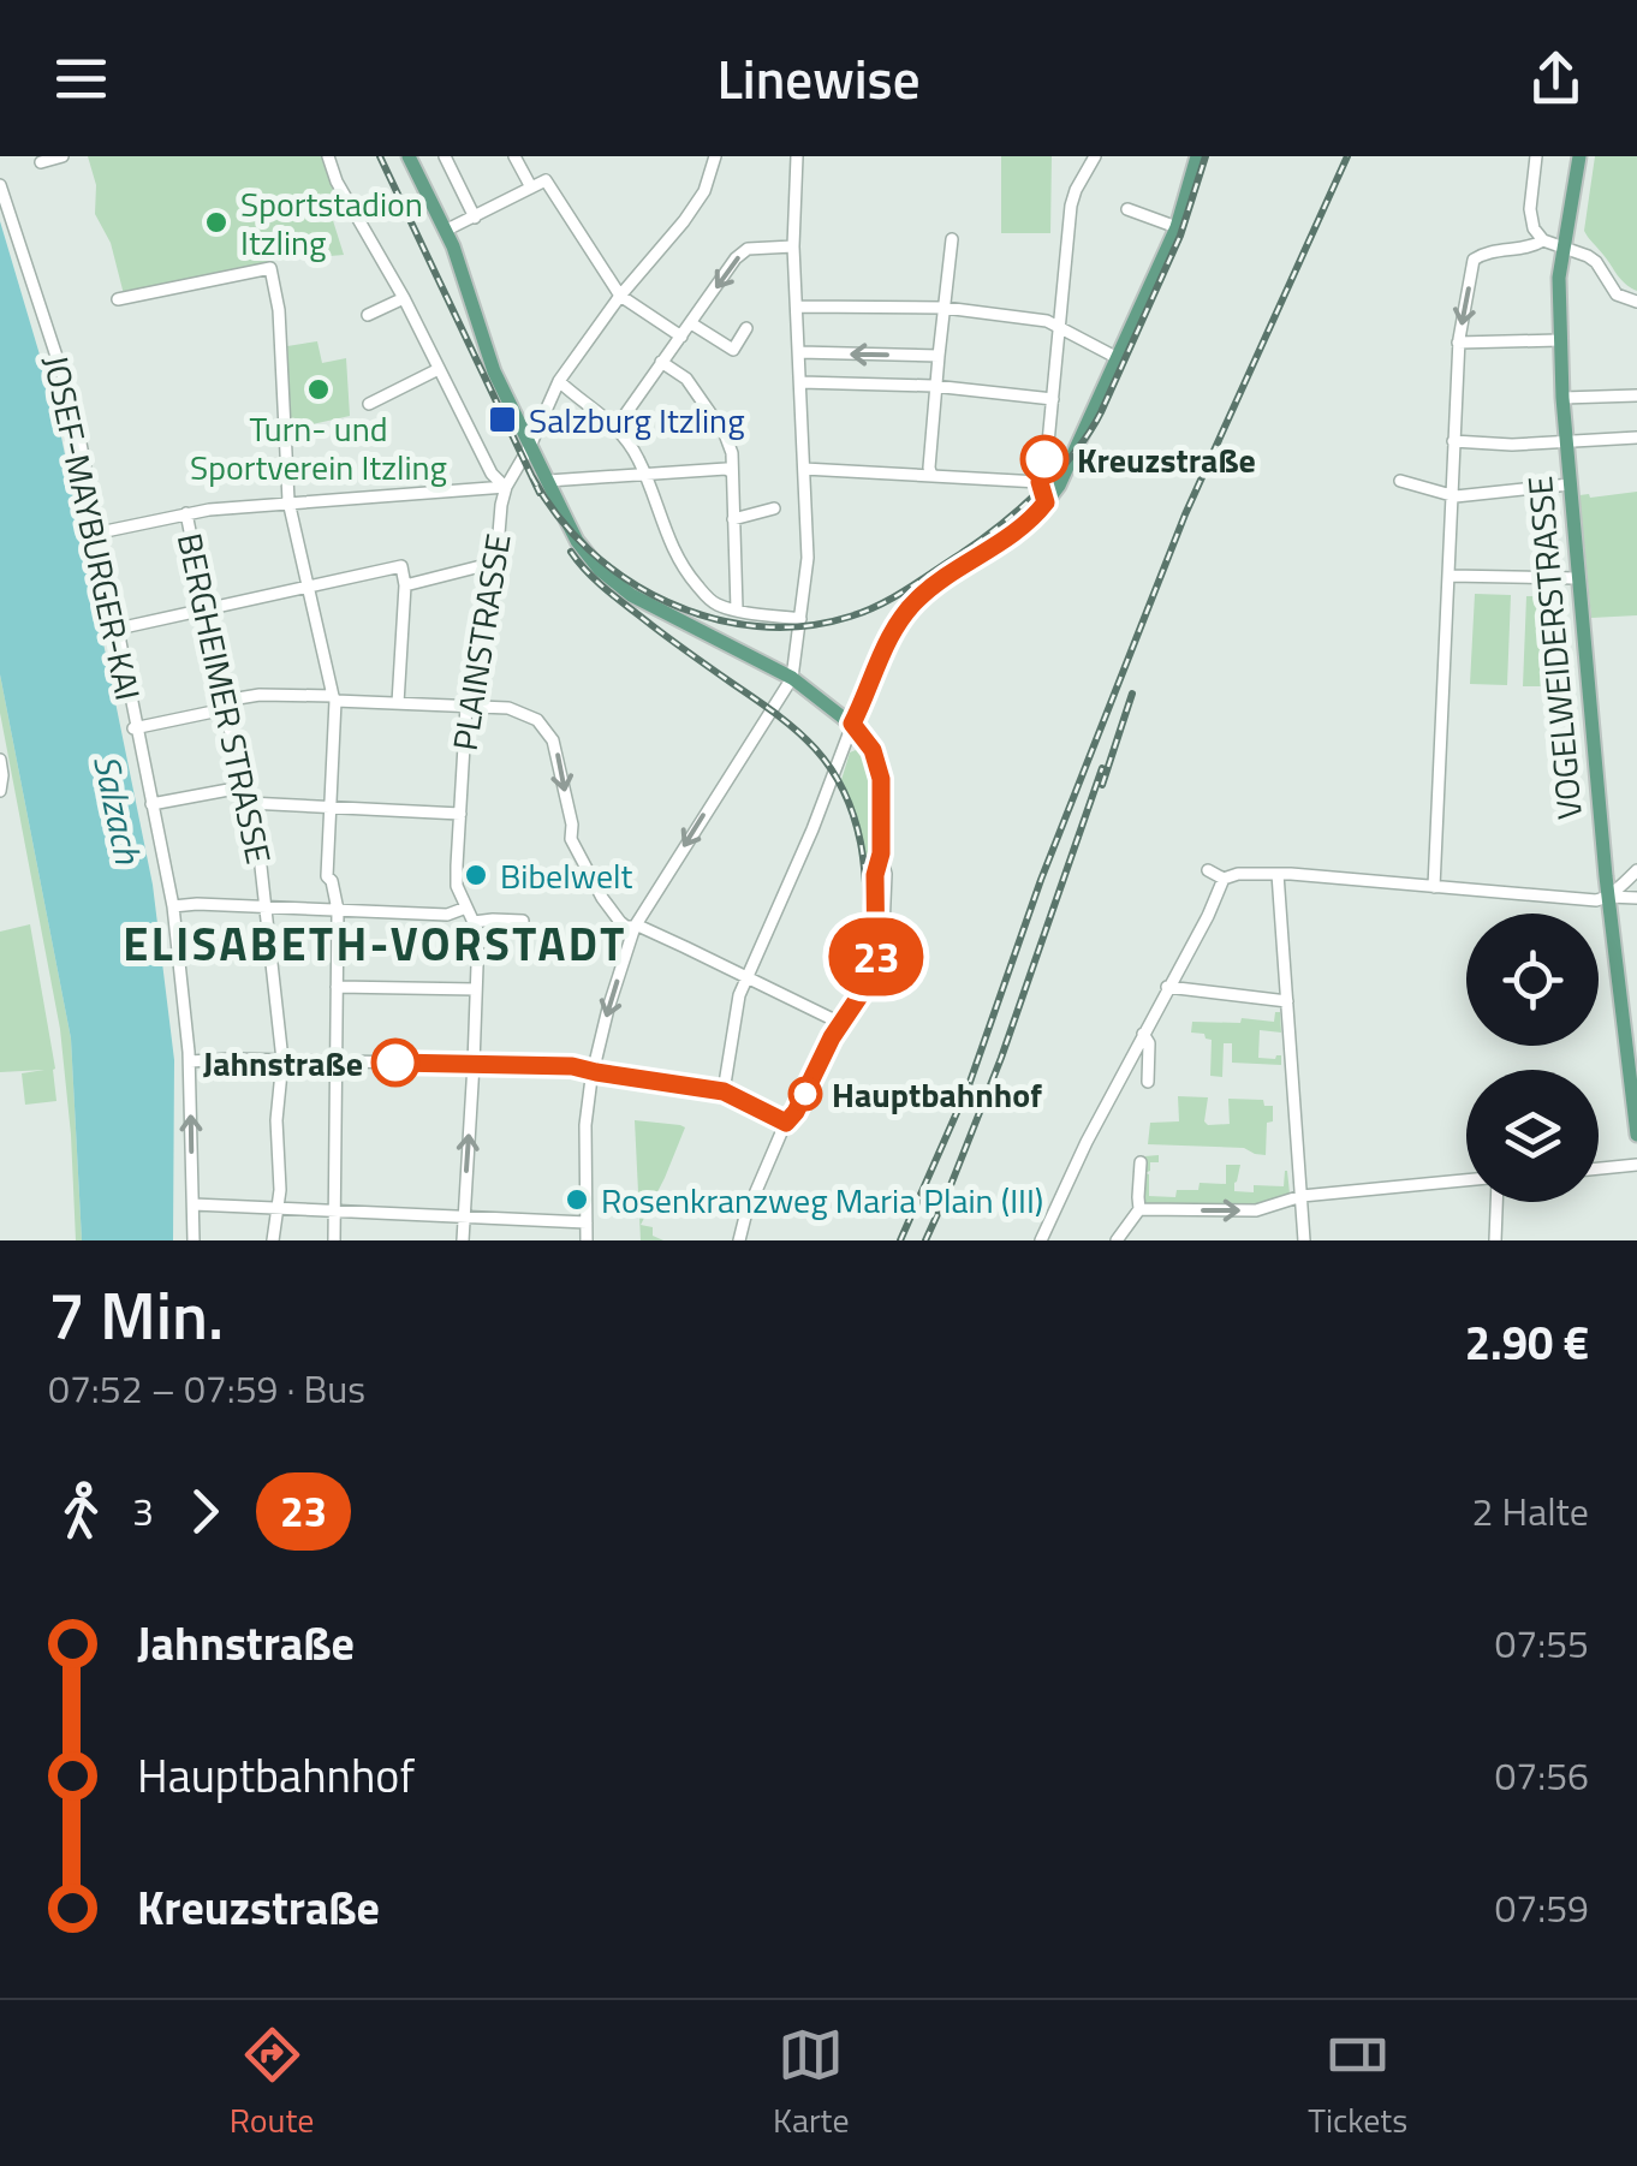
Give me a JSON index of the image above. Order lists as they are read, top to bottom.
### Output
{
  "streets": {
    "main road": ["VOGELWEIDERSTRASSE"],
    "street": ["JOSEF-MAYBURGER-KAI", "PLAINSTRASSE", "BERGHEIMER STRASSE"]
  },
  "districts": ["ELISABETH-VORSTADT"],
  "water": ["Salzach"],
  "places": {
    "other": [
      "Sportstadion Itzling",
      "Turn- und Sportverein Itzling",
      "Kreuzstraße",
      "Bibelwelt",
      "Jahnstraße",
      "Hauptbahnhof",
      "Rosenkranzweg Maria Plain (III)"
    ],
    "transit": ["Salzburg Itzling"]
  },
  "lines": ["bus line 23"],
  "page": {
    "header": "Linewise",
    "on_map": "23",
    "heading": ["7 Min.", "07:52 – 07:59 · Bus", "2.90 €"],
    "legs": ["3", "23", "2 Halte"],
    "list": [
      {
        "name": "Jahnstraße",
        "value": "07:55"
      },
      {
        "name": "Hauptbahnhof",
        "value": "07:56"
      },
      {
        "name": "Kreuzstraße",
        "value": "07:59"
      }
    ],
    "tabs": ["Route", "Karte", "Tickets"]
  }
}
